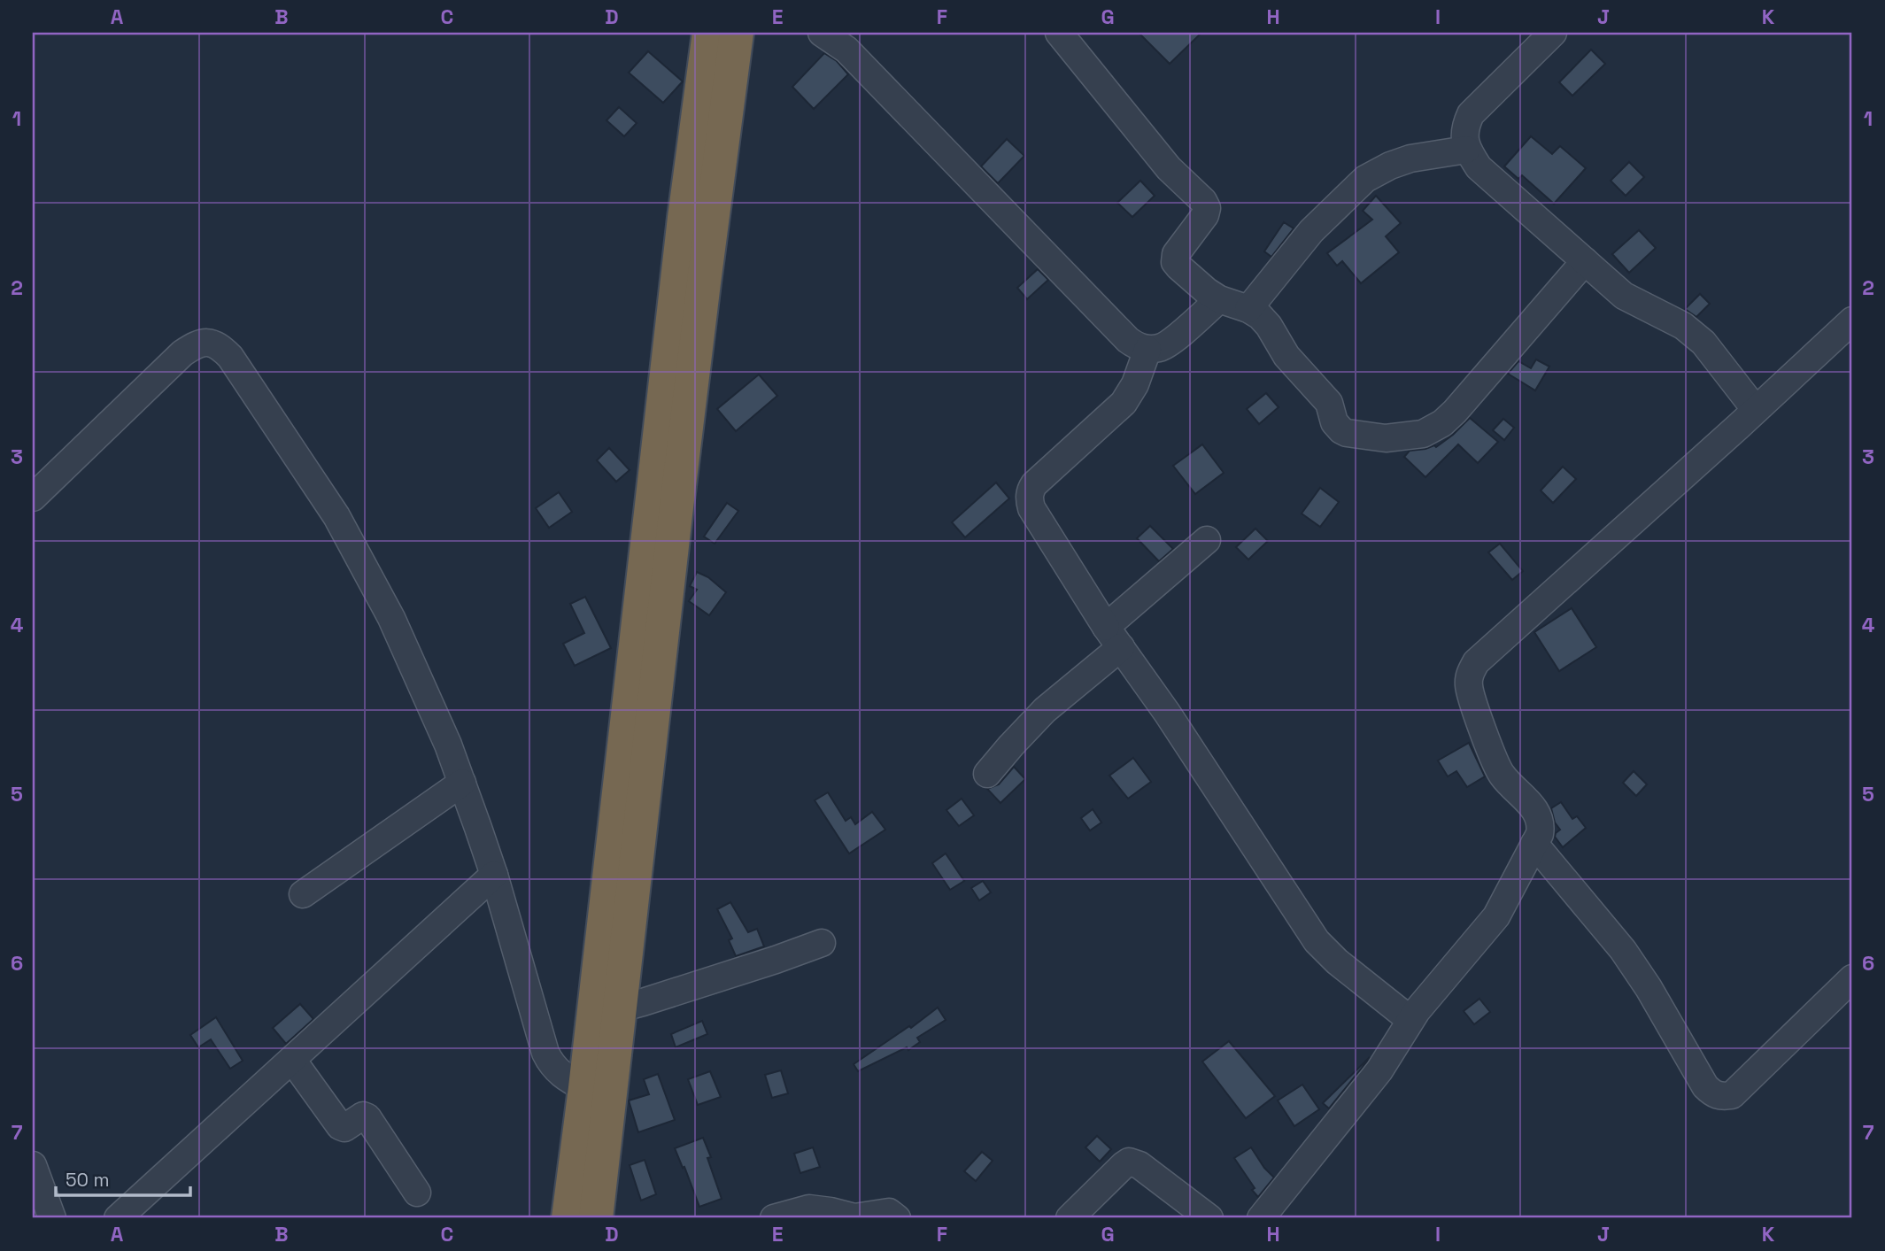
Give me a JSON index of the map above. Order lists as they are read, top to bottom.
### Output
{
  "scale_bar": "50 m",
  "grid": {
    "columns": [
      "A",
      "B",
      "C",
      "D",
      "E",
      "F",
      "G",
      "H",
      "I",
      "J",
      "K"
    ],
    "rows": [
      "1",
      "2",
      "3",
      "4",
      "5",
      "6",
      "7"
    ]
  }
}
